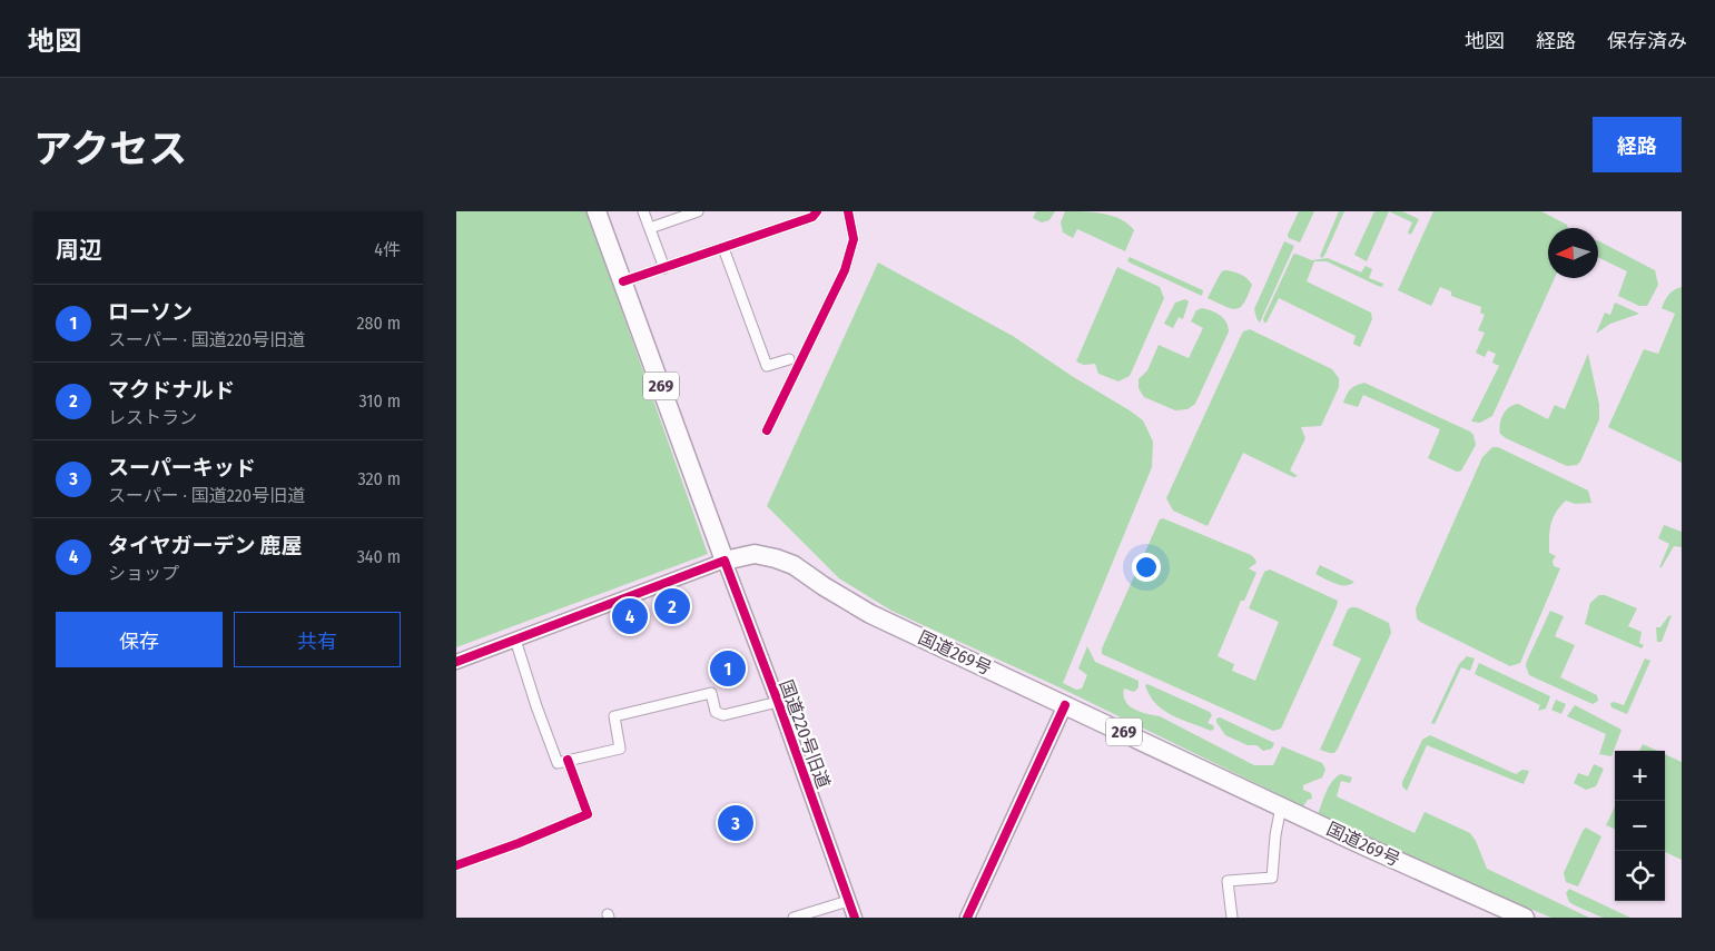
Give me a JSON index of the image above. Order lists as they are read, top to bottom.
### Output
{
  "streets": {
    "highway": ["269", "国道269号"],
    "street": ["国道220号旧道"]
  },
  "crossings": [
    ["269", "国道269号"],
    ["269", "国道220号旧道"],
    ["国道269号", "国道220号旧道"]
  ],
  "north": "left",
  "page": {
    "header": "地図",
    "nav": ["地図", "経路", "保存済み"],
    "title": "アクセス",
    "buttons": [
      "経路",
      ["保存", "共有"]
    ],
    "heading": ["周辺", "4件"],
    "list": [
      {
        "mark": "1",
        "name": "ローソン",
        "note": "スーパー · 国道220号旧道",
        "value": "280 m"
      },
      {
        "mark": "2",
        "name": "マクドナルド",
        "note": "レストラン",
        "value": "310 m"
      },
      {
        "mark": "3",
        "name": "スーパーキッド",
        "note": "スーパー · 国道220号旧道",
        "value": "320 m"
      },
      {
        "mark": "4",
        "name": "タイヤガーデン 鹿屋",
        "note": "ショップ",
        "value": "340 m"
      }
    ],
    "pins": [
      "2",
      "4",
      "1",
      "3"
    ],
    "map_buttons": ["+", "−"]
  }
}
